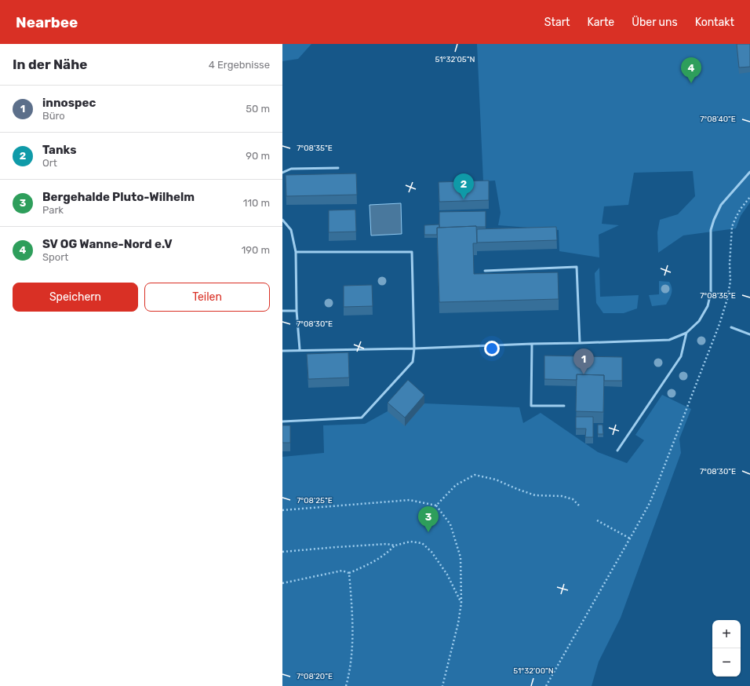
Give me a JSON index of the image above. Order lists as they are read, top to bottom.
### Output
{
  "page": {
    "header": "Nearbee",
    "nav": [
      "Start",
      "Karte",
      "Über uns",
      "Kontakt"
    ],
    "heading": ["In der Nähe", "4 Ergebnisse"],
    "pins": [
      "4",
      "2",
      "1",
      "3"
    ],
    "list": [
      {
        "mark": "1",
        "name": "innospec",
        "note": "Büro",
        "value": "50 m"
      },
      {
        "mark": "2",
        "name": "Tanks",
        "note": "Ort",
        "value": "90 m"
      },
      {
        "mark": "3",
        "name": "Bergehalde Pluto-Wilhelm",
        "note": "Park",
        "value": "110 m"
      },
      {
        "mark": "4",
        "name": "SV OG Wanne-Nord e.V",
        "note": "Sport",
        "value": "190 m"
      }
    ],
    "buttons": ["Speichern", "Teilen"],
    "map_buttons": ["+", "−"]
  },
  "coordinates": [
    "51°32'05\"N",
    "7°08'40\"E",
    "7°08'35\"E",
    "7°08'30\"E",
    "7°08'25\"E",
    "51°32'00\"N",
    "7°08'20\"E"
  ]
}
